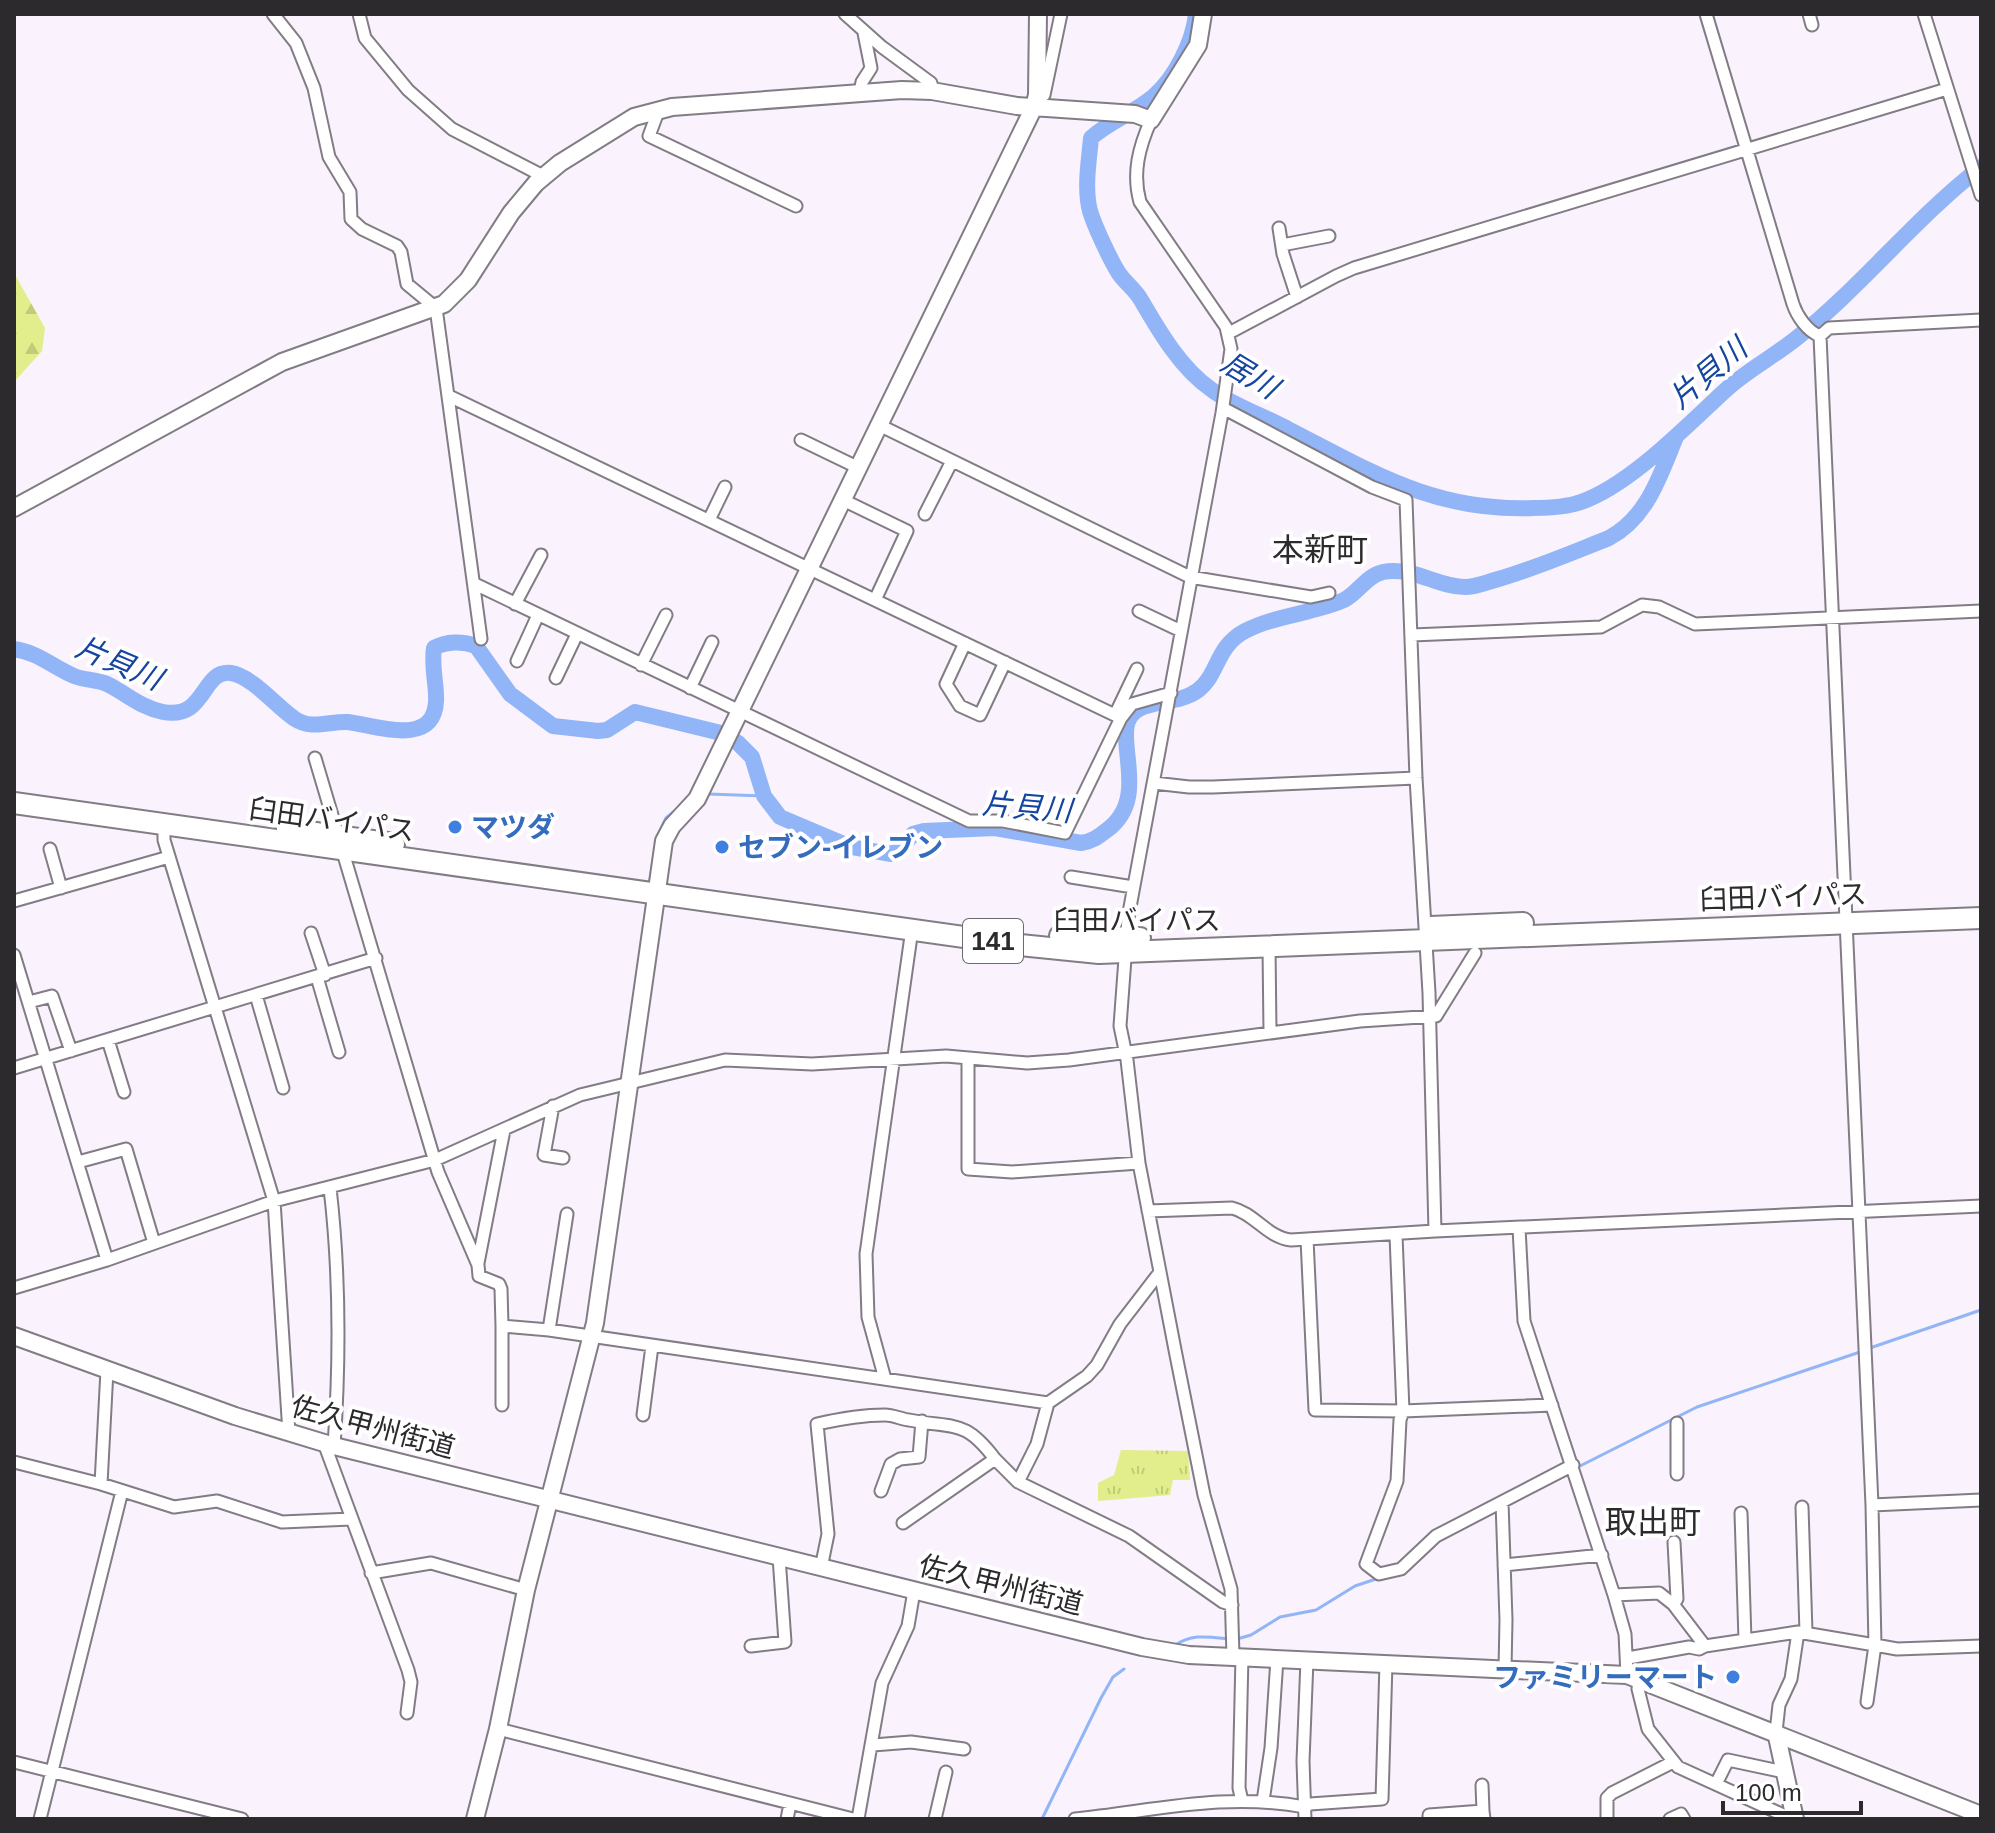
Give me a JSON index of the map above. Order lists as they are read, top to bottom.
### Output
{
  "streets": {
    "highway": ["臼田バイパス", "141"],
    "street": ["佐久甲州街道"]
  },
  "districts": ["本新町", "取出町"],
  "water": ["片貝川", "居川"],
  "places": ["マツダ", "セブン-イレブン", "ファミリーマート"],
  "scale_bar": "100 m"
}
